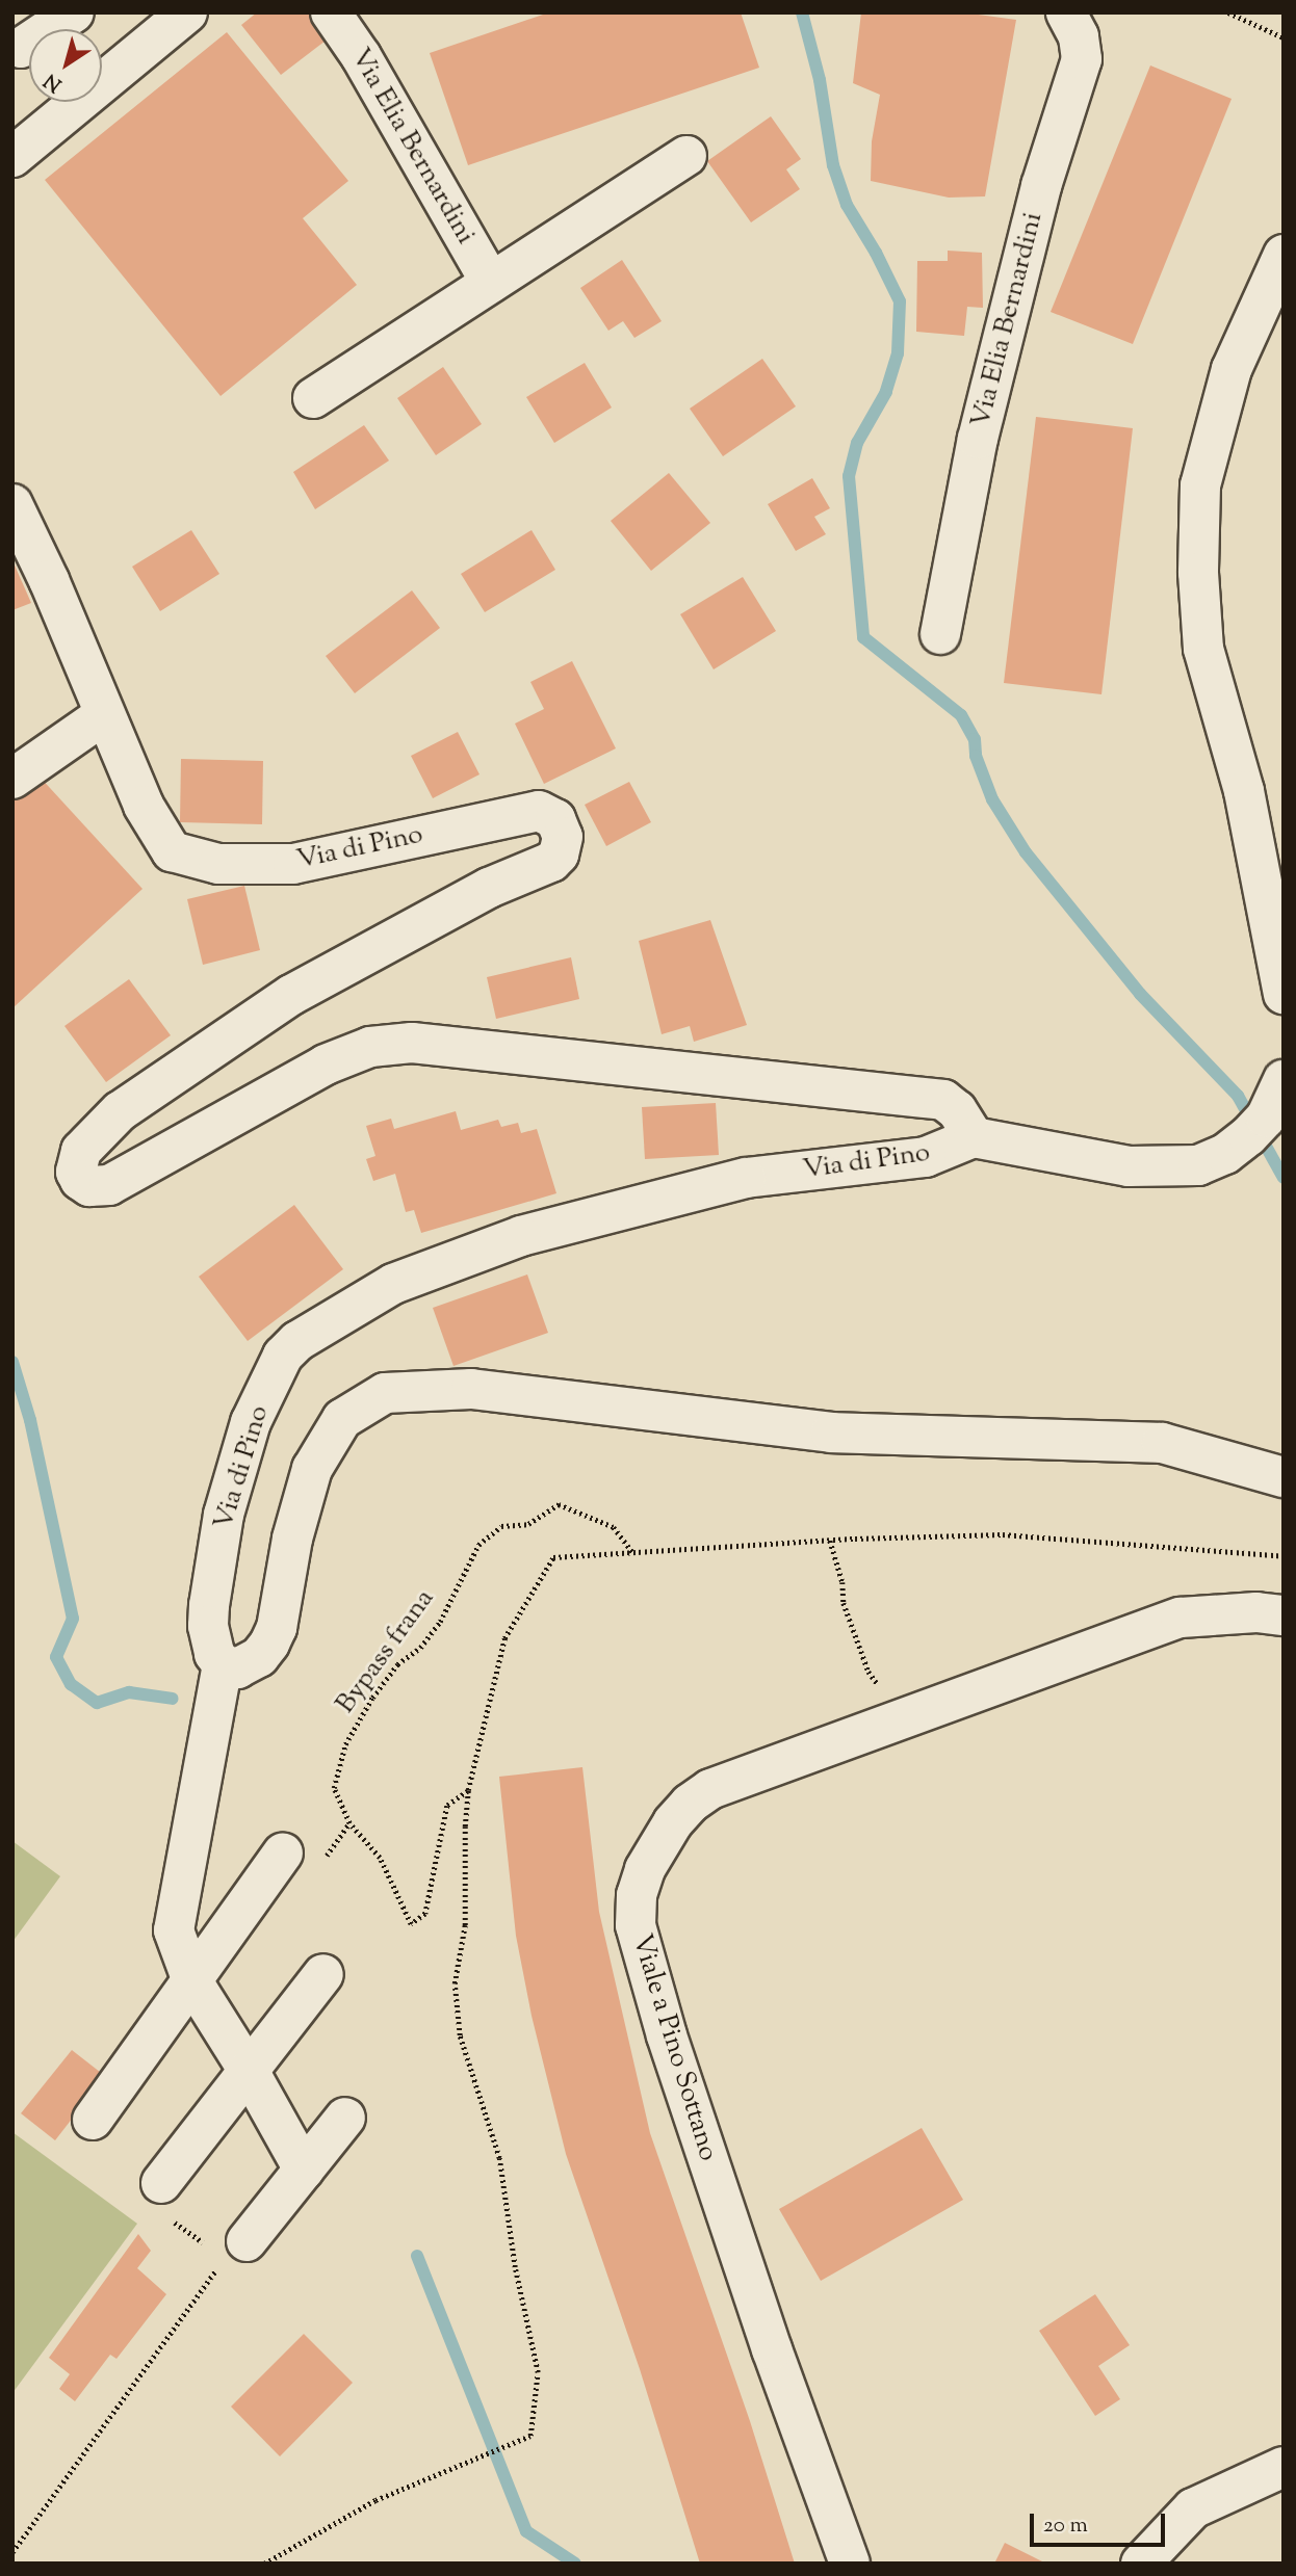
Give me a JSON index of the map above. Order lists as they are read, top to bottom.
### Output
{
  "streets": {
    "street": ["Via Elia Bernardini", "Via di Pino", "Viale a Pino Sottano"],
    "path": ["Bypass frana"]
  },
  "scale_bar": "20 m",
  "north": "bottom left"
}
